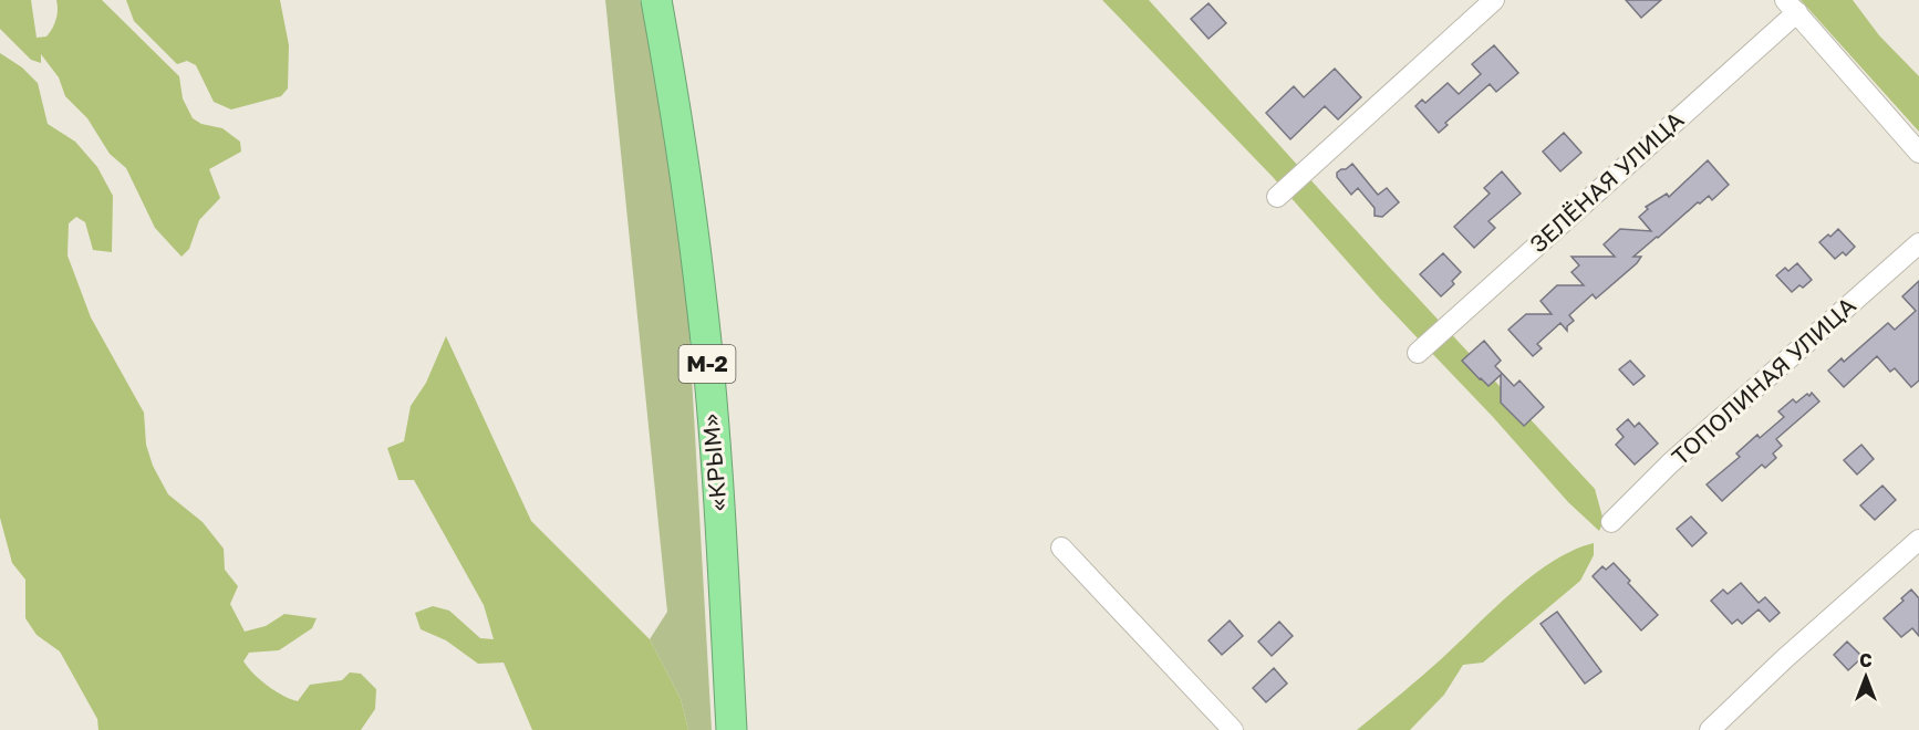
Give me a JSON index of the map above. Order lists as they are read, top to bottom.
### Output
{
  "streets": {
    "highway": ["М-2", "«КРЫМ»"],
    "street": ["ЗЕЛЁНАЯ УЛИЦА", "ТОПОЛИНАЯ УЛИЦА"]
  },
  "north": "top"
}
